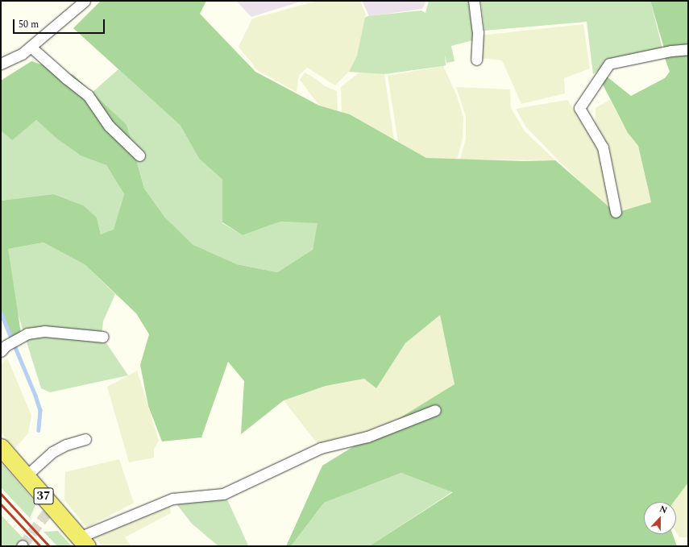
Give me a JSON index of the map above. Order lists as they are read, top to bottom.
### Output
{
  "streets": {
    "main road": ["37"]
  },
  "scale_bar": "50 m",
  "north": "top"
}
